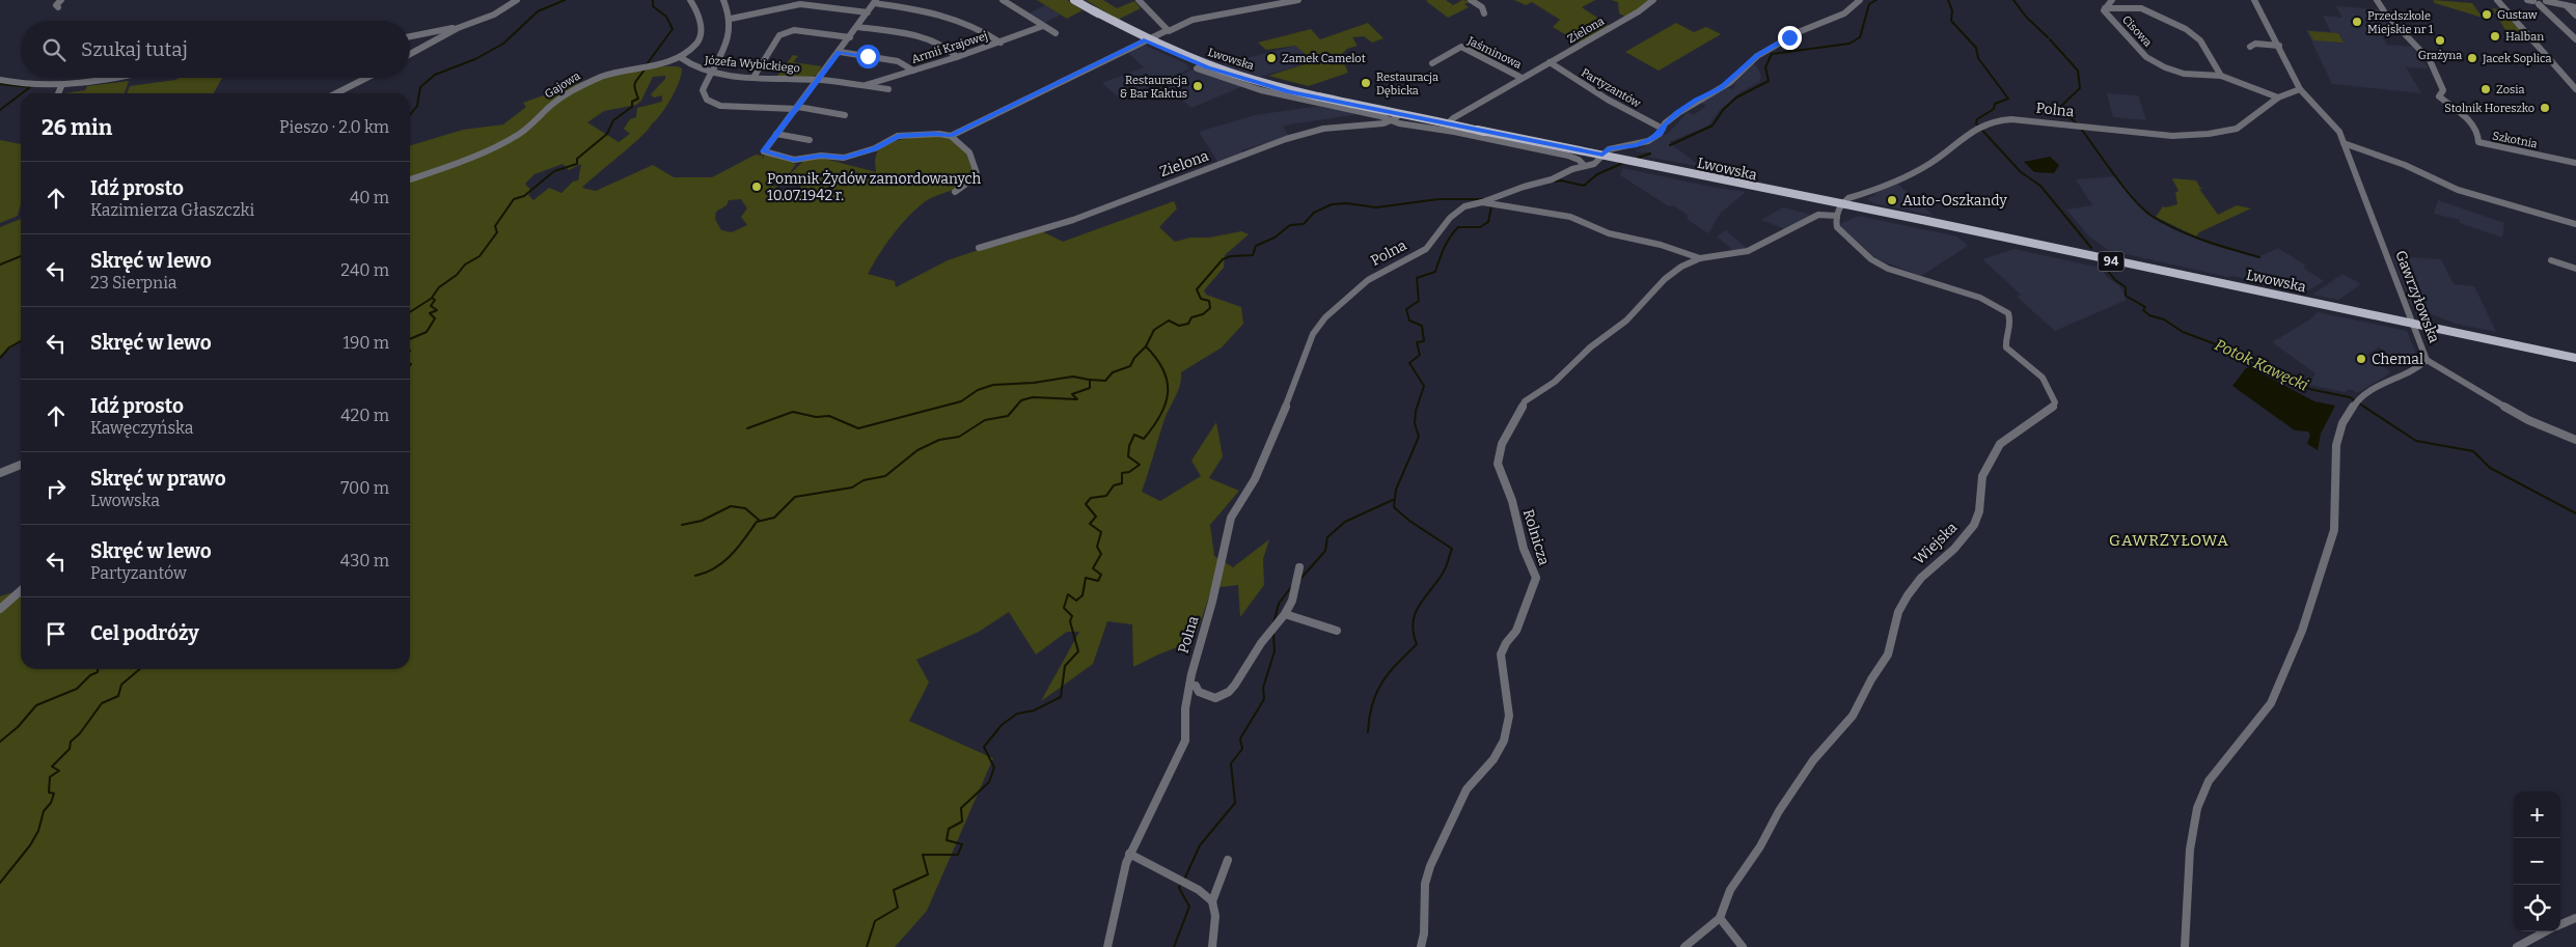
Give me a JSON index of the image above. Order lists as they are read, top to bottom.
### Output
{
  "streets": {
    "main road": ["Lwowska", "94"],
    "street": [
      "Zielona",
      "Cisowa",
      "Armii Krajowej",
      "Jaśminowa",
      "Józefa Wybickiego",
      "Gajowa",
      "Partyzantów",
      "Polna",
      "Szkotnia",
      "Gawrzyłowska",
      "Rolnicza",
      "Wiejska"
    ]
  },
  "crossings": [
    ["Zielona", "Jaśminowa"],
    ["Zielona", "Lwowska"],
    ["Zielona", "Partyzantów"],
    ["Armii Krajowej", "Józefa Wybickiego"],
    ["Lwowska", "Polna"],
    ["Lwowska", "Gawrzyłowska"],
    ["Lwowska", "Wiejska"],
    ["Józefa Wybickiego", "Gajowa"],
    ["Polna", "Gawrzyłowska"],
    ["Polna", "Rolnicza"],
    ["Polna", "Wiejska"]
  ],
  "districts": ["GAWRZYŁOWA"],
  "water": ["Potok Kawęcki"],
  "places": [
    "Gustaw",
    "Przedszkole Miejskie nr 1",
    "Halban",
    "Grażyna",
    "Zamek Camelot",
    "Jacek Soplica",
    "Restauracja Dębicka",
    "Restauracja & Bar Kaktus",
    "Zosia",
    "Stolnik Horeszko",
    "Pomnik Żydów zamordowanych 10.07.1942 r.",
    "Auto-Oszkandy",
    "Chemal"
  ],
  "page": {
    "search": "Szukaj tutaj",
    "heading": ["26 min", "Pieszo · 2.0 km"],
    "list": [
      ["Idź prosto", "Kazimierza Głaszczki", "40 m"],
      ["Skręć w lewo", "23 Sierpnia", "240 m"],
      ["Skręć w lewo", "190 m"],
      ["Idź prosto", "Kawęczyńska", "420 m"],
      ["Skręć w prawo", "Lwowska", "700 m"],
      ["Skręć w lewo", "Partyzantów", "430 m"],
      "Cel podróży"
    ],
    "map_buttons": ["+", "−"]
  }
}
